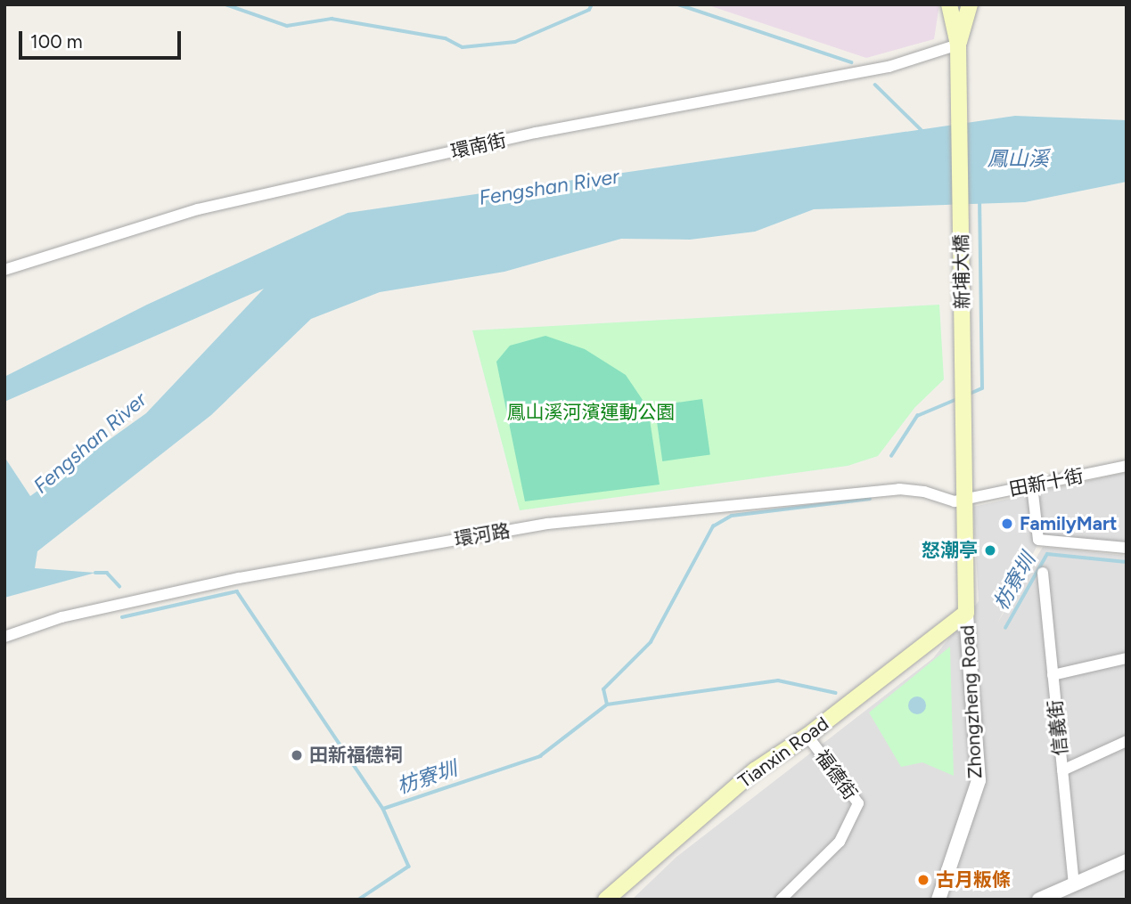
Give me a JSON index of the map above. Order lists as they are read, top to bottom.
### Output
{
  "streets": {
    "main road": ["新埔大橋", "Zhongzheng Road", "Tianxin Road"],
    "street": [
      "環南街",
      "田新十街",
      "環河路",
      "信義街",
      "福德街"
    ]
  },
  "crossings": [
    ["環南街", "新埔大橋"],
    ["新埔大橋", "田新十街"],
    ["新埔大橋", "環河路"],
    ["新埔大橋", "Zhongzheng Road"],
    ["田新十街", "環河路"],
    ["田新十街", "Zhongzheng Road"],
    ["環河路", "Zhongzheng Road"],
    ["Zhongzheng Road", "Tianxin Road"],
    ["Tianxin Road", "福德街"]
  ],
  "water": ["鳳山溪", "Fengshan River", "枋寮圳"],
  "parks": ["鳳山溪河濱運動公園"],
  "places": [
    "FamilyMart",
    "怒潮亭",
    "田新福德祠",
    "古月粄條"
  ],
  "scale_bar": "100 m"
}
